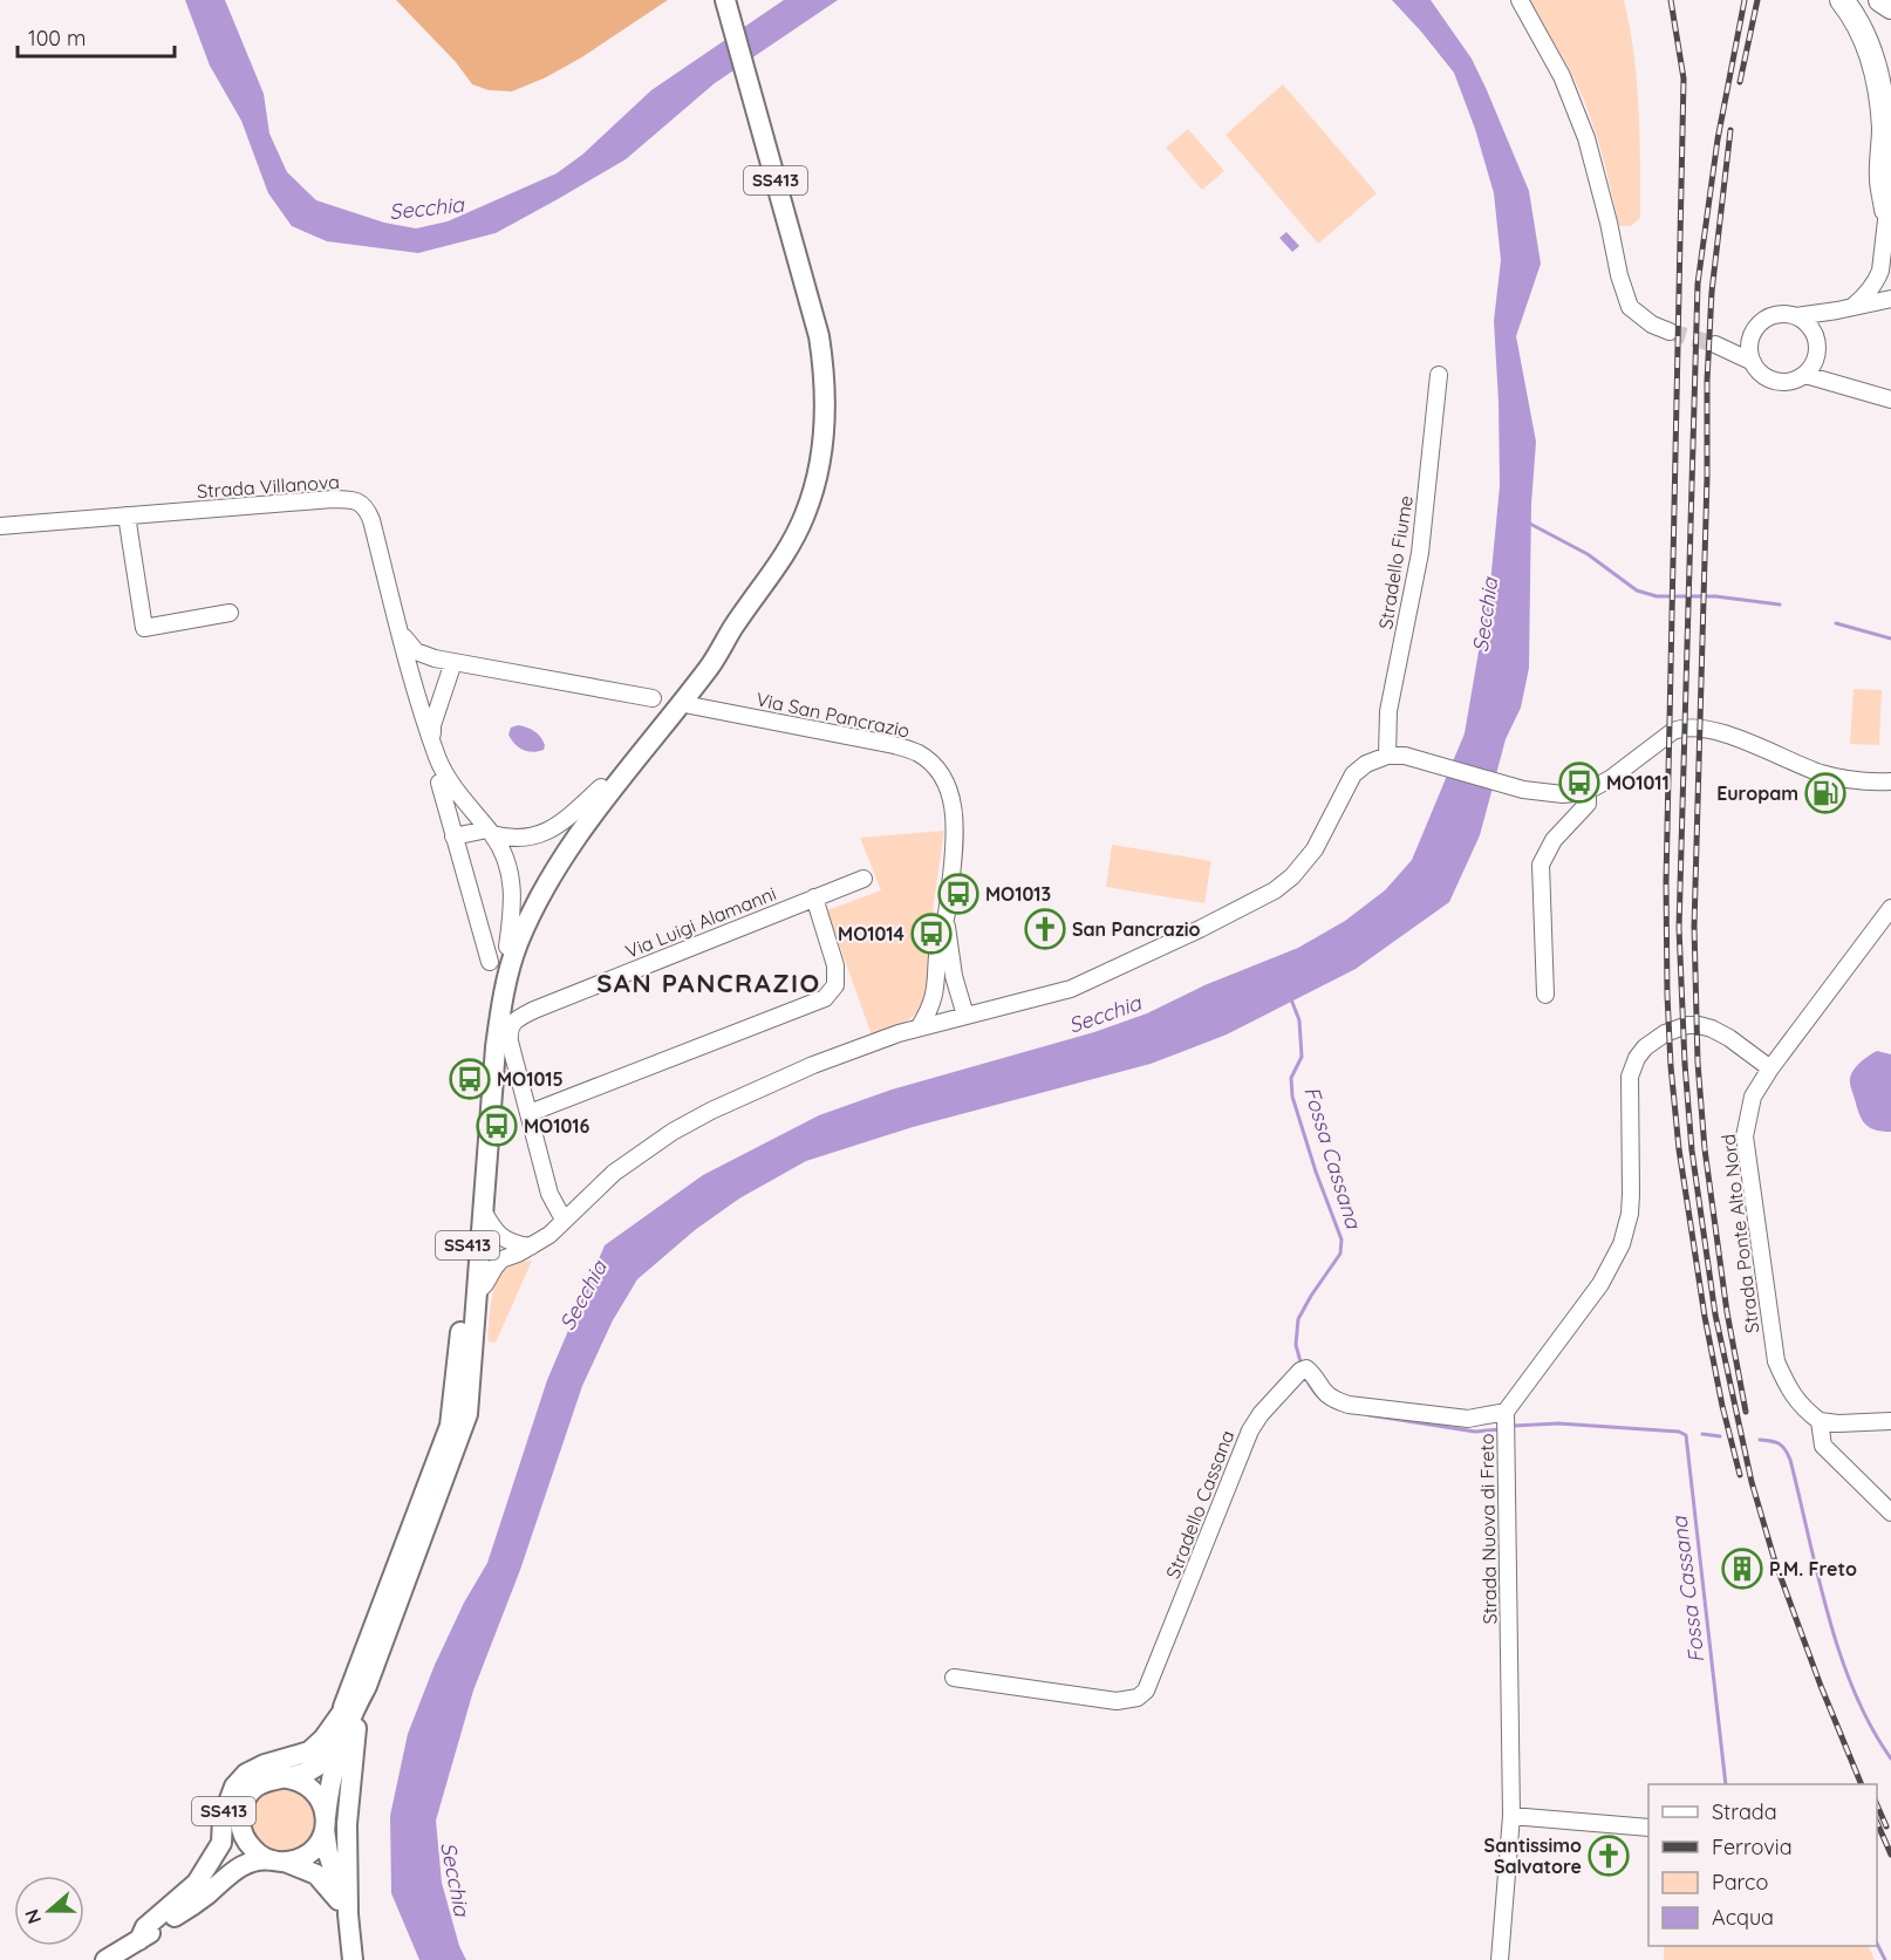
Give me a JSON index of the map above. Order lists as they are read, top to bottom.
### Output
{
  "streets": {
    "main road": ["SS413"],
    "street": [
      "Strada Villanova",
      "Stradello Fiume",
      "Via San Pancrazio",
      "Via Luigi Alamanni",
      "Strada Ponte Alto Nord",
      "Stradello Cassana",
      "Strada Nuova di Freto"
    ]
  },
  "crossings": [
    ["Strada Ponte Alto Nord", "Strada Nuova di Freto"],
    ["Stradello Cassana", "Strada Nuova di Freto"]
  ],
  "districts": ["SAN PANCRAZIO"],
  "water": ["Secchia", "Fossa Cassana"],
  "places": {
    "bus stop": [
      "MO1011",
      "MO1013",
      "MO1014",
      "MO1015",
      "MO1016"
    ],
    "fuel station": ["Europam"],
    "church": ["San Pancrazio", "Santissimo Salvatore"],
    "building": ["P.M. Freto"]
  },
  "legend": [
    "Strada",
    "Ferrovia",
    "Parco",
    "Acqua"
  ],
  "scale_bar": "100 m",
  "north": "left"
}
